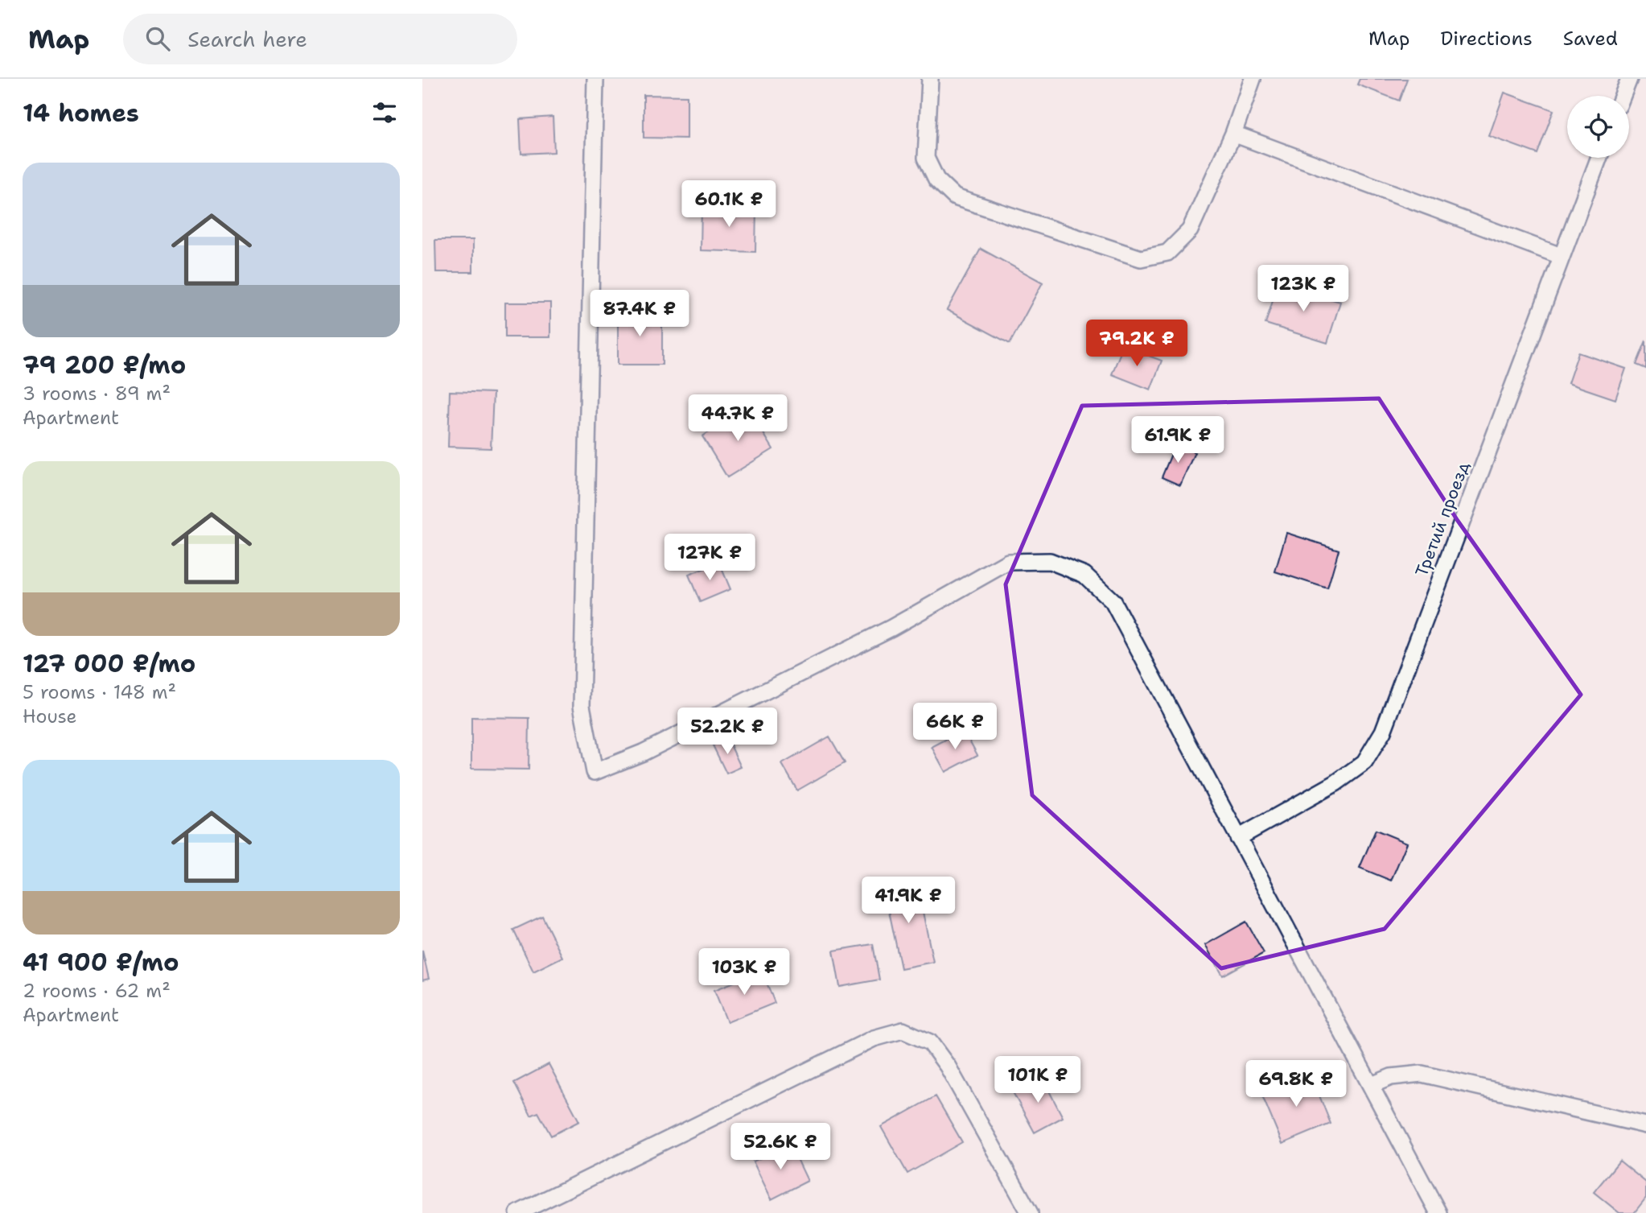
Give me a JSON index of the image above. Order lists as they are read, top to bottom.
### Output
{
  "streets": {
    "lane": ["Третий проезд"]
  },
  "page": {
    "header": "Map",
    "search": "Search here",
    "nav": ["Map", "Directions", "Saved"],
    "heading": "14 homes",
    "list": [
      {
        "name": "79 200 ₽/mo",
        "note": "3 rooms · 89 m² · Apartment"
      },
      {
        "name": "127 000 ₽/mo",
        "note": "5 rooms · 148 m² · House"
      },
      {
        "name": "41 900 ₽/mo",
        "note": "2 rooms · 62 m² · Apartment"
      }
    ],
    "price": [
      "60.1K ₽",
      "123K ₽",
      "87.4K ₽",
      "79.2K ₽",
      "44.7K ₽",
      "61.9K ₽",
      "127K ₽",
      "66K ₽",
      "52.2K ₽",
      "41.9K ₽",
      "103K ₽",
      "101K ₽",
      "69.8K ₽",
      "52.6K ₽"
    ]
  }
}
